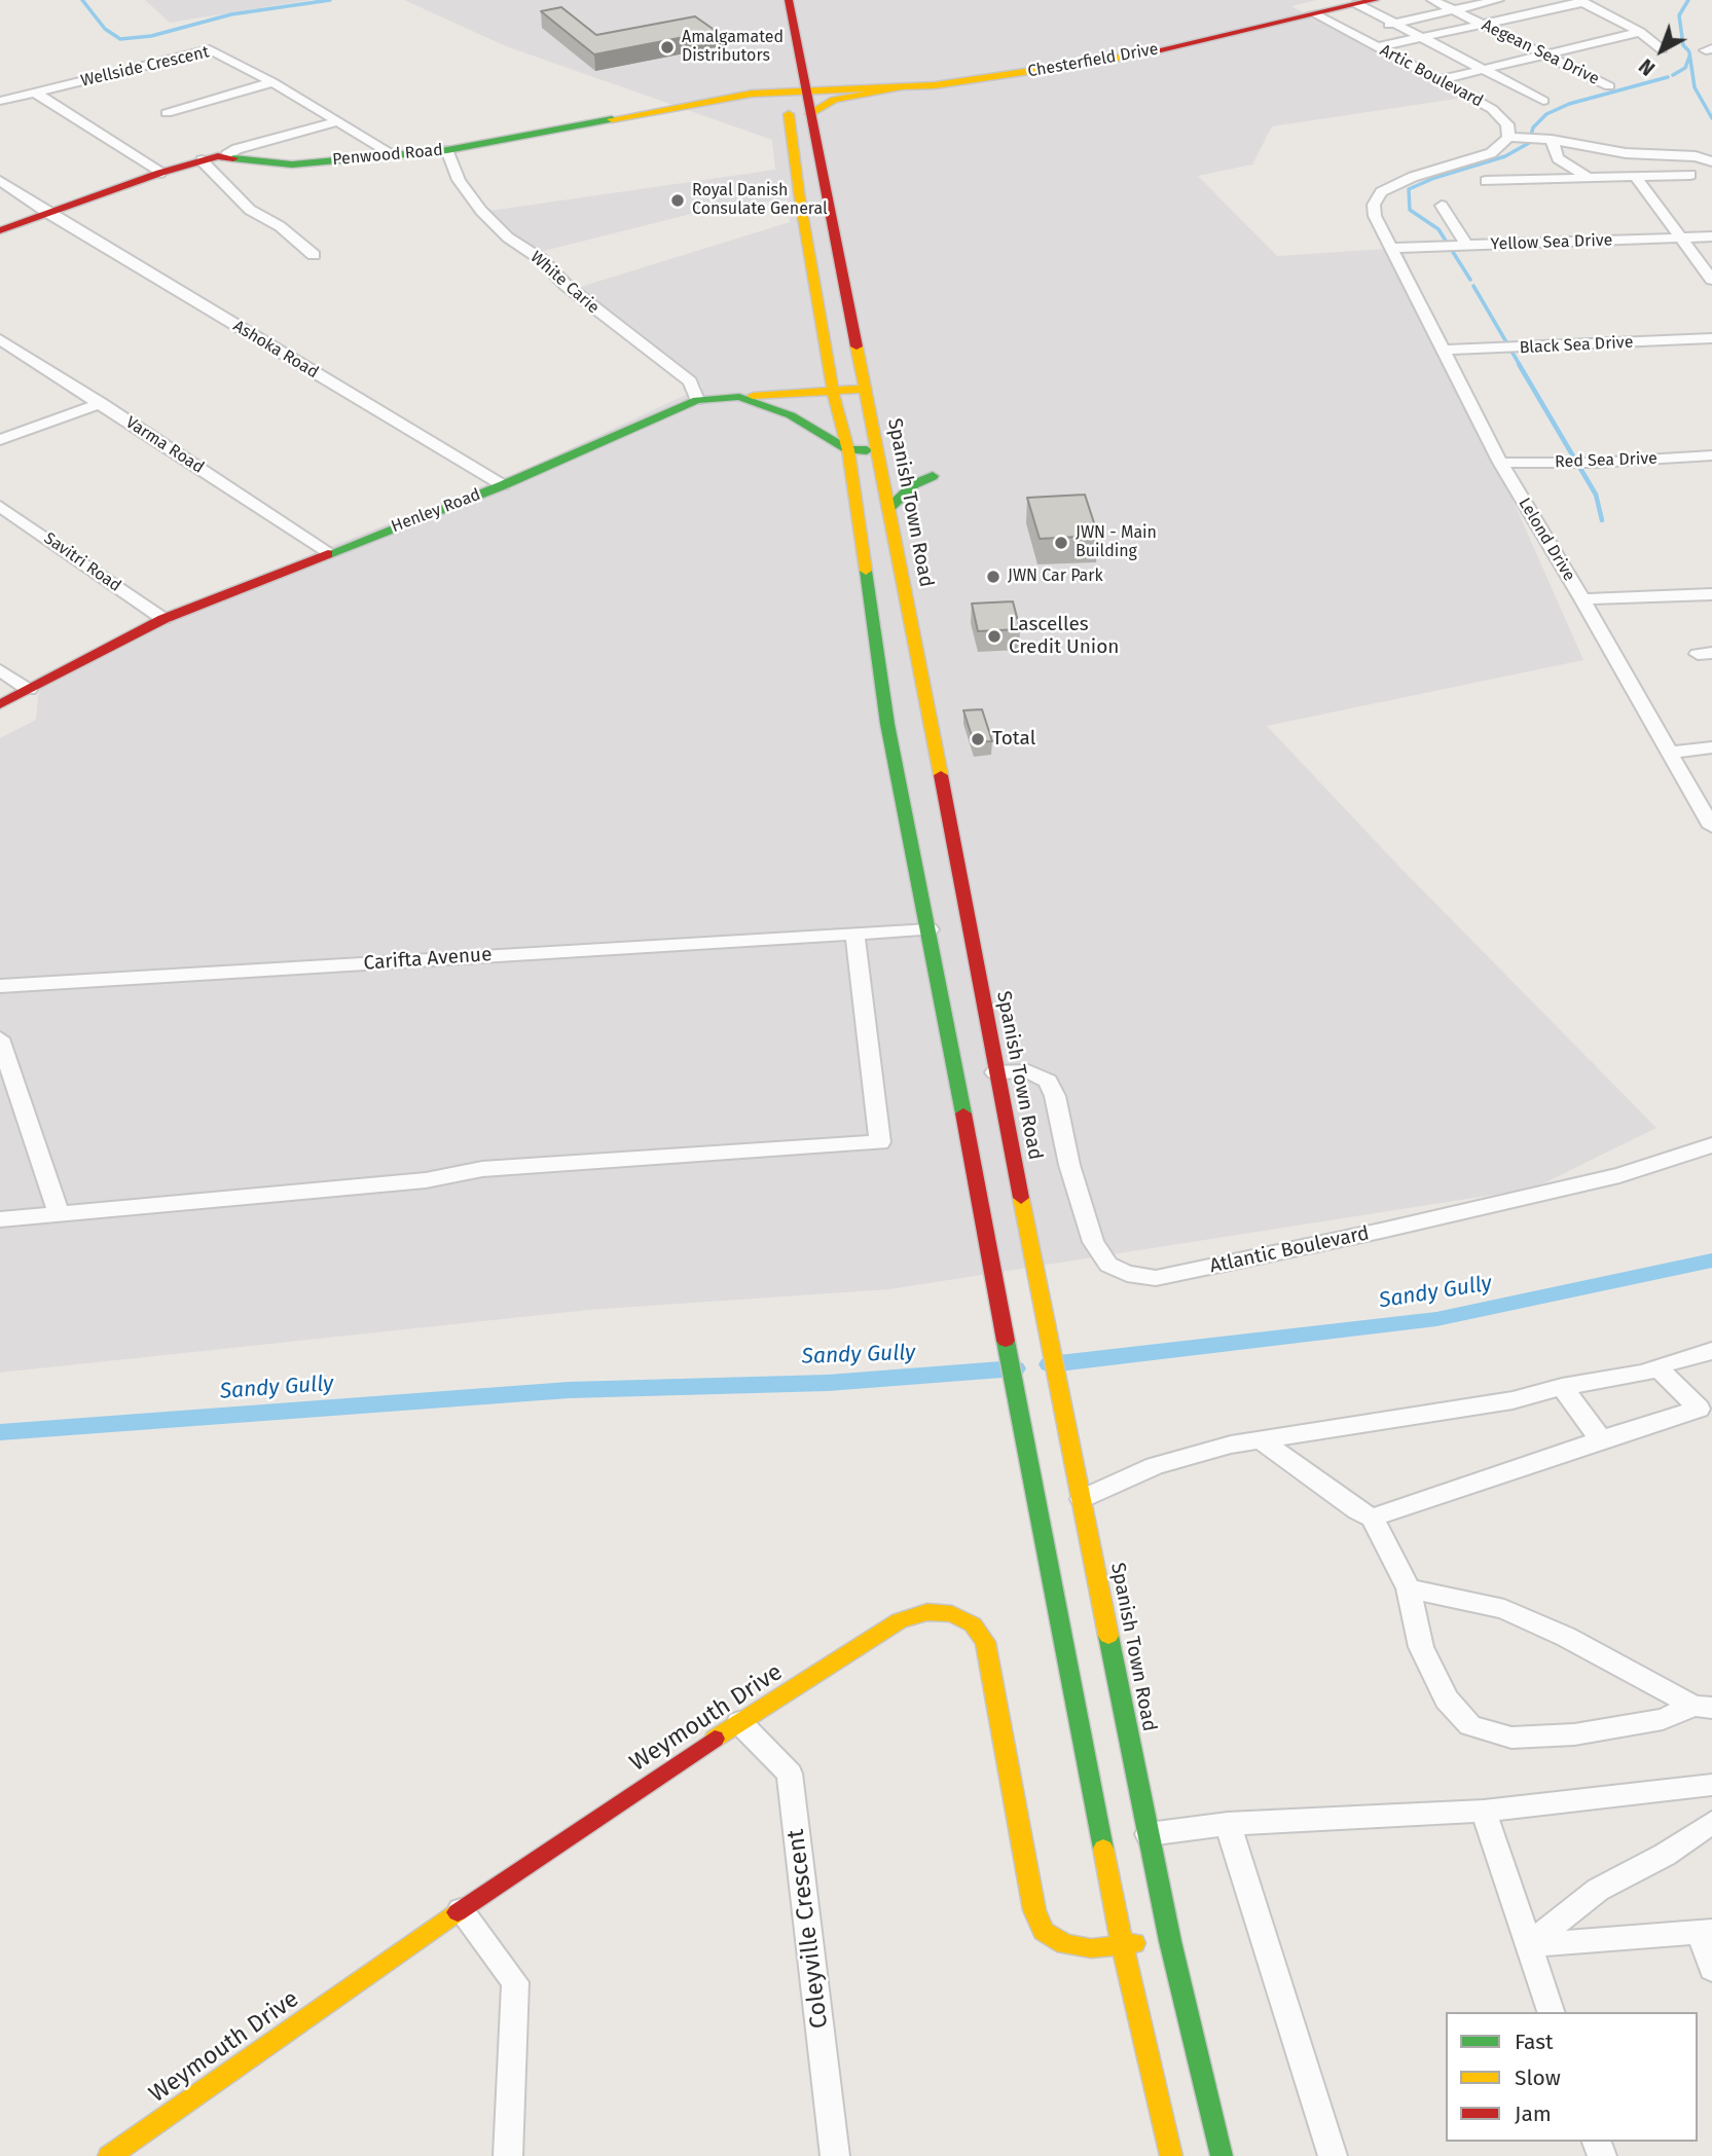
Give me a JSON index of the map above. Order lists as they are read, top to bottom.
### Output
{
  "streets": {
    "main road": [
      "Chesterfield Drive",
      "Penwood Road",
      "Spanish Town Road",
      "Henley Road",
      "Weymouth Drive"
    ],
    "street": [
      "Aegean Sea Drive",
      "Wellside Crescent",
      "Artic Boulevard",
      "Yellow Sea Drive",
      "White Carie",
      "Black Sea Drive",
      "Ashoka Road",
      "Varma Road",
      "Red Sea Drive",
      "Lelond Drive",
      "Savitri Road",
      "Carifta Avenue",
      "Atlantic Boulevard",
      "Coleyville Crescent"
    ]
  },
  "crossings": [
    ["Chesterfield Drive", "Artic Boulevard"],
    ["Chesterfield Drive", "Penwood Road"],
    ["Chesterfield Drive", "Spanish Town Road"],
    ["Wellside Crescent", "Penwood Road"],
    ["Penwood Road", "White Carie"],
    ["Penwood Road", "Ashoka Road"],
    ["Penwood Road", "Spanish Town Road"],
    ["Yellow Sea Drive", "Lelond Drive"],
    ["White Carie", "Henley Road"],
    ["Black Sea Drive", "Lelond Drive"],
    ["Ashoka Road", "Henley Road"],
    ["Varma Road", "Henley Road"],
    ["Red Sea Drive", "Lelond Drive"],
    ["Spanish Town Road", "Henley Road"],
    ["Spanish Town Road", "Carifta Avenue"],
    ["Spanish Town Road", "Atlantic Boulevard"],
    ["Spanish Town Road", "Weymouth Drive"],
    ["Henley Road", "Savitri Road"],
    ["Weymouth Drive", "Coleyville Crescent"]
  ],
  "water": ["Sandy Gully"],
  "places": [
    "Amalgamated Distributors",
    "Royal Danish Consulate General",
    "JWN - Main Building",
    "JWN Car Park",
    "Lascelles Credit Union",
    "Total"
  ],
  "legend": ["Fast", "Slow", "Jam"],
  "north": "bottom left"
}
